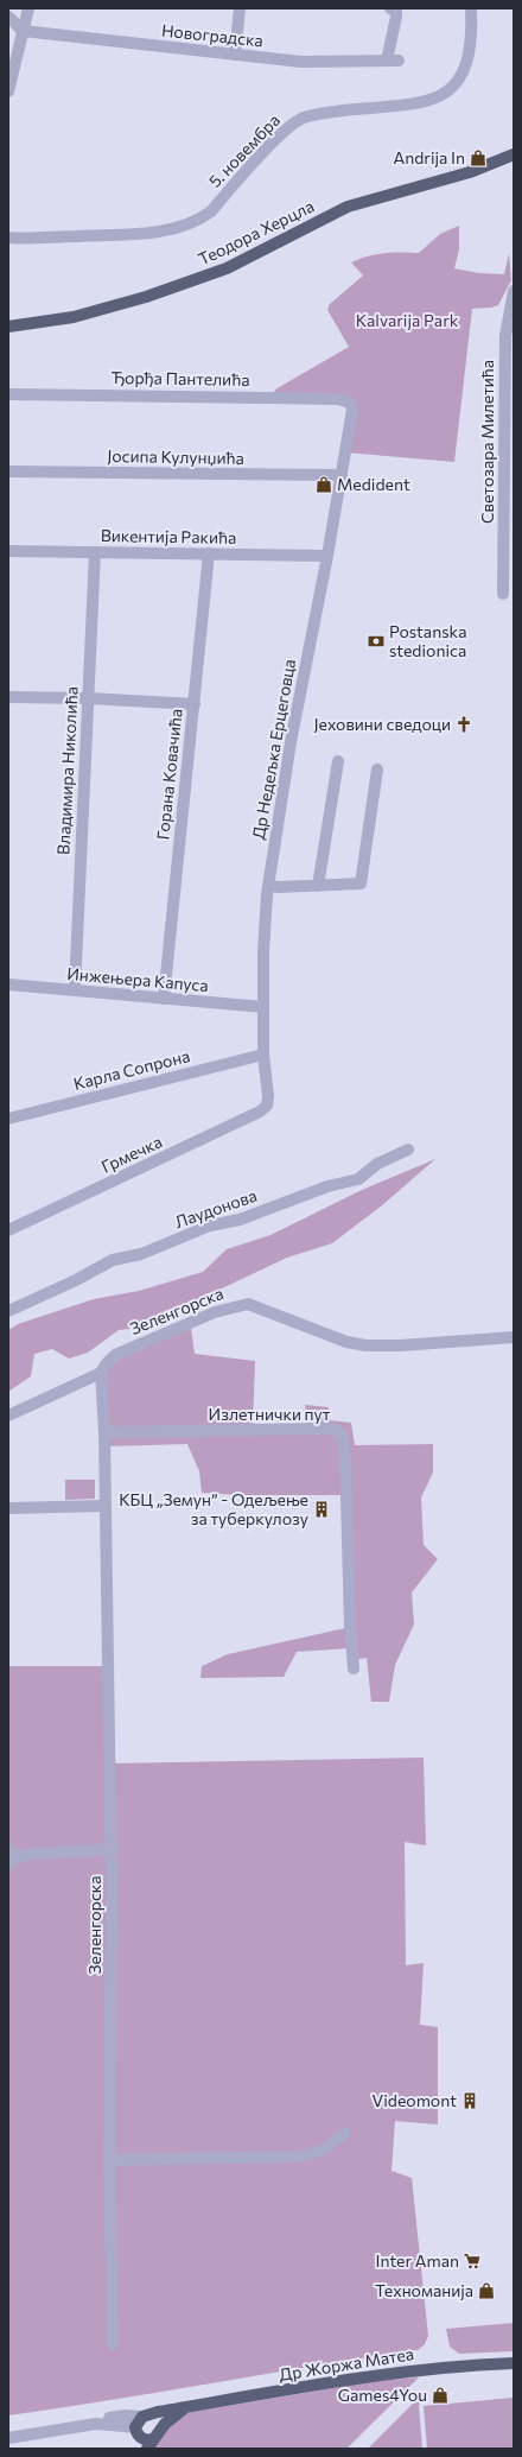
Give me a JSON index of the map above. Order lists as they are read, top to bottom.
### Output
{
  "streets": {
    "main road": ["Теодора Херцла", "Др Жоржа Матеа"],
    "street": [
      "Новоградска",
      "5. новембра",
      "Ђорђа Пантелића",
      "Светозара Милетића",
      "Јосипа Кулунџића",
      "Викентија Ракића",
      "Др Недељка Ерцеговца",
      "Владимира Николића",
      "Горана Ковачића",
      "Инжењера Капуса",
      "Карла Сопрона",
      "Грмечка",
      "Лаудонова",
      "Зеленгорска",
      "Излетнички пут"
    ]
  },
  "crossings": [
    ["Ђорђа Пантелића", "Др Недељка Ерцеговца"],
    ["Јосипа Кулунџића", "Др Недељка Ерцеговца"],
    ["Викентија Ракића", "Др Недељка Ерцеговца"],
    ["Викентија Ракића", "Владимира Николића"],
    ["Викентија Ракића", "Горана Ковачића"],
    ["Др Недељка Ерцеговца", "Инжењера Капуса"],
    ["Др Недељка Ерцеговца", "Карла Сопрона"],
    ["Др Недељка Ерцеговца", "Грмечка"],
    ["Владимира Николића", "Инжењера Капуса"],
    ["Горана Ковачића", "Инжењера Капуса"],
    ["Зеленгорска", "Излетнички пут"]
  ],
  "parks": ["Kalvarija Park"],
  "places": {
    "shop": [
      "Andrija In",
      "Medident",
      "Техноманија",
      "Games4You"
    ],
    "bank": ["Postanska stedionica"],
    "church": ["Јеховини сведоци"],
    "building": ["КБЦ „Земун” - Одељење за туберкулозу", "Videomont"],
    "supermarket": ["Inter Aman"]
  }
}
